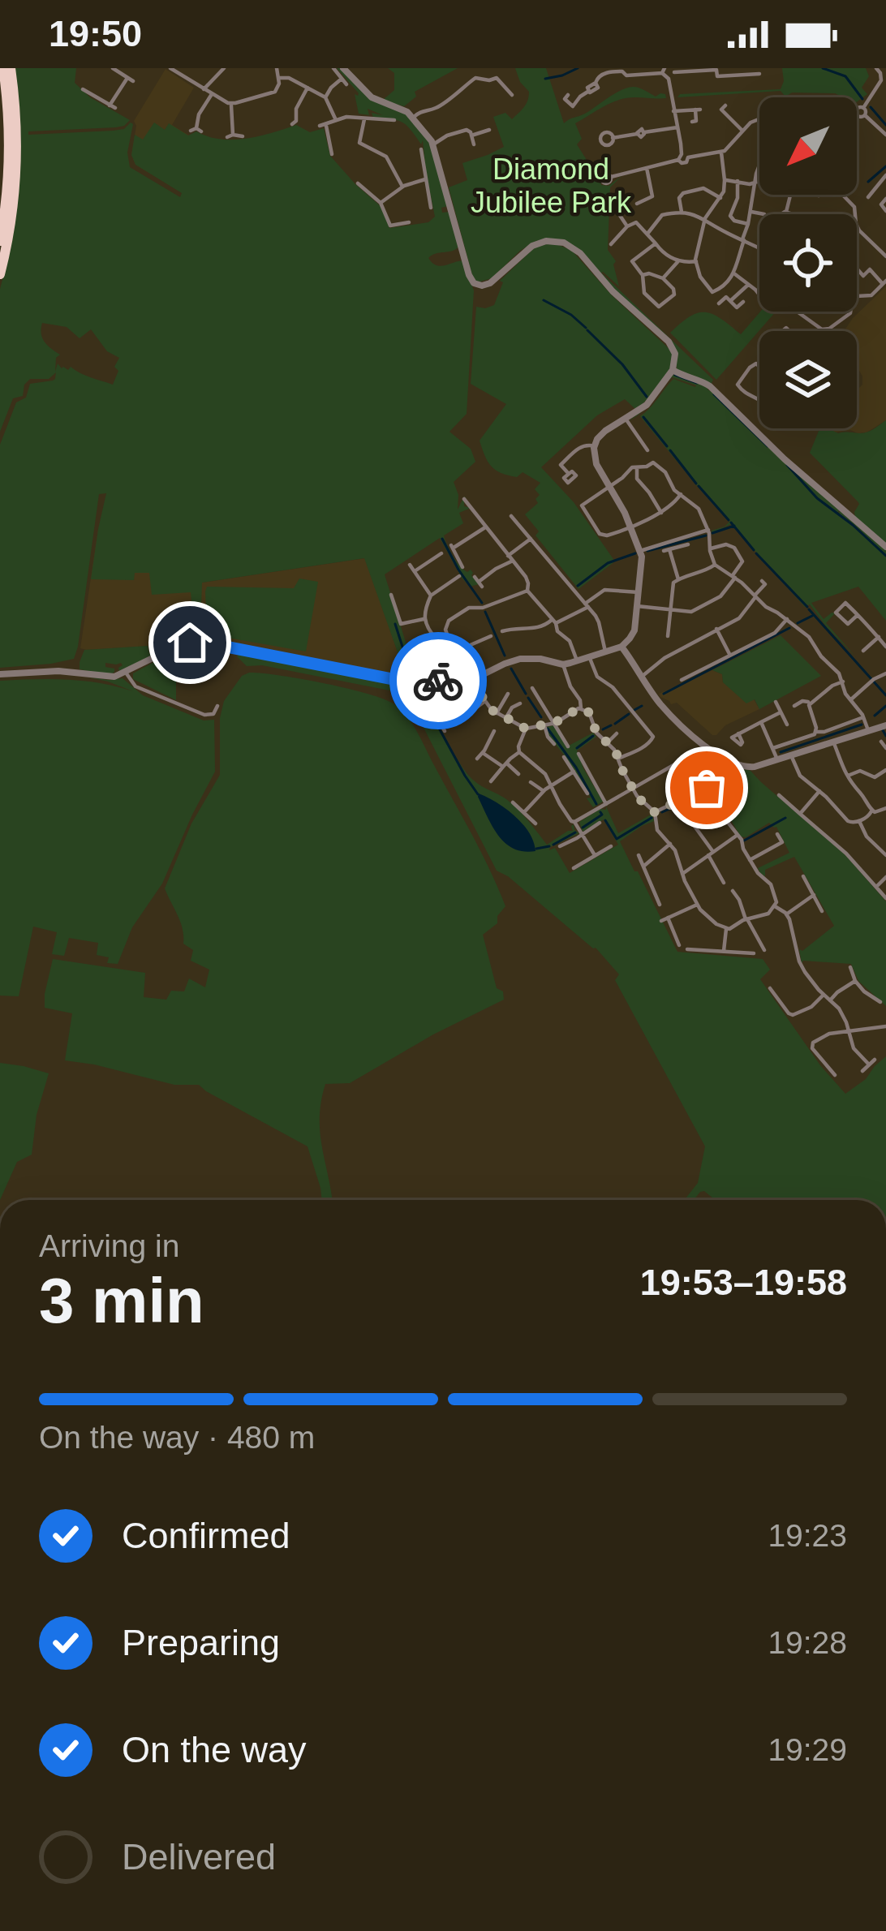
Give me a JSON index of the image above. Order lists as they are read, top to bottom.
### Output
{
  "parks": ["Diamond Jubilee Park"],
  "north": "bottom left",
  "page": {
    "status": "19:50",
    "heading": ["3 min", "Arriving in", "19:53–19:58"],
    "bar": "On the way · 480 m",
    "list": [
      ["Confirmed", "19:23"],
      ["Preparing", "19:28"],
      ["On the way", "19:29"],
      "Delivered"
    ]
  }
}
